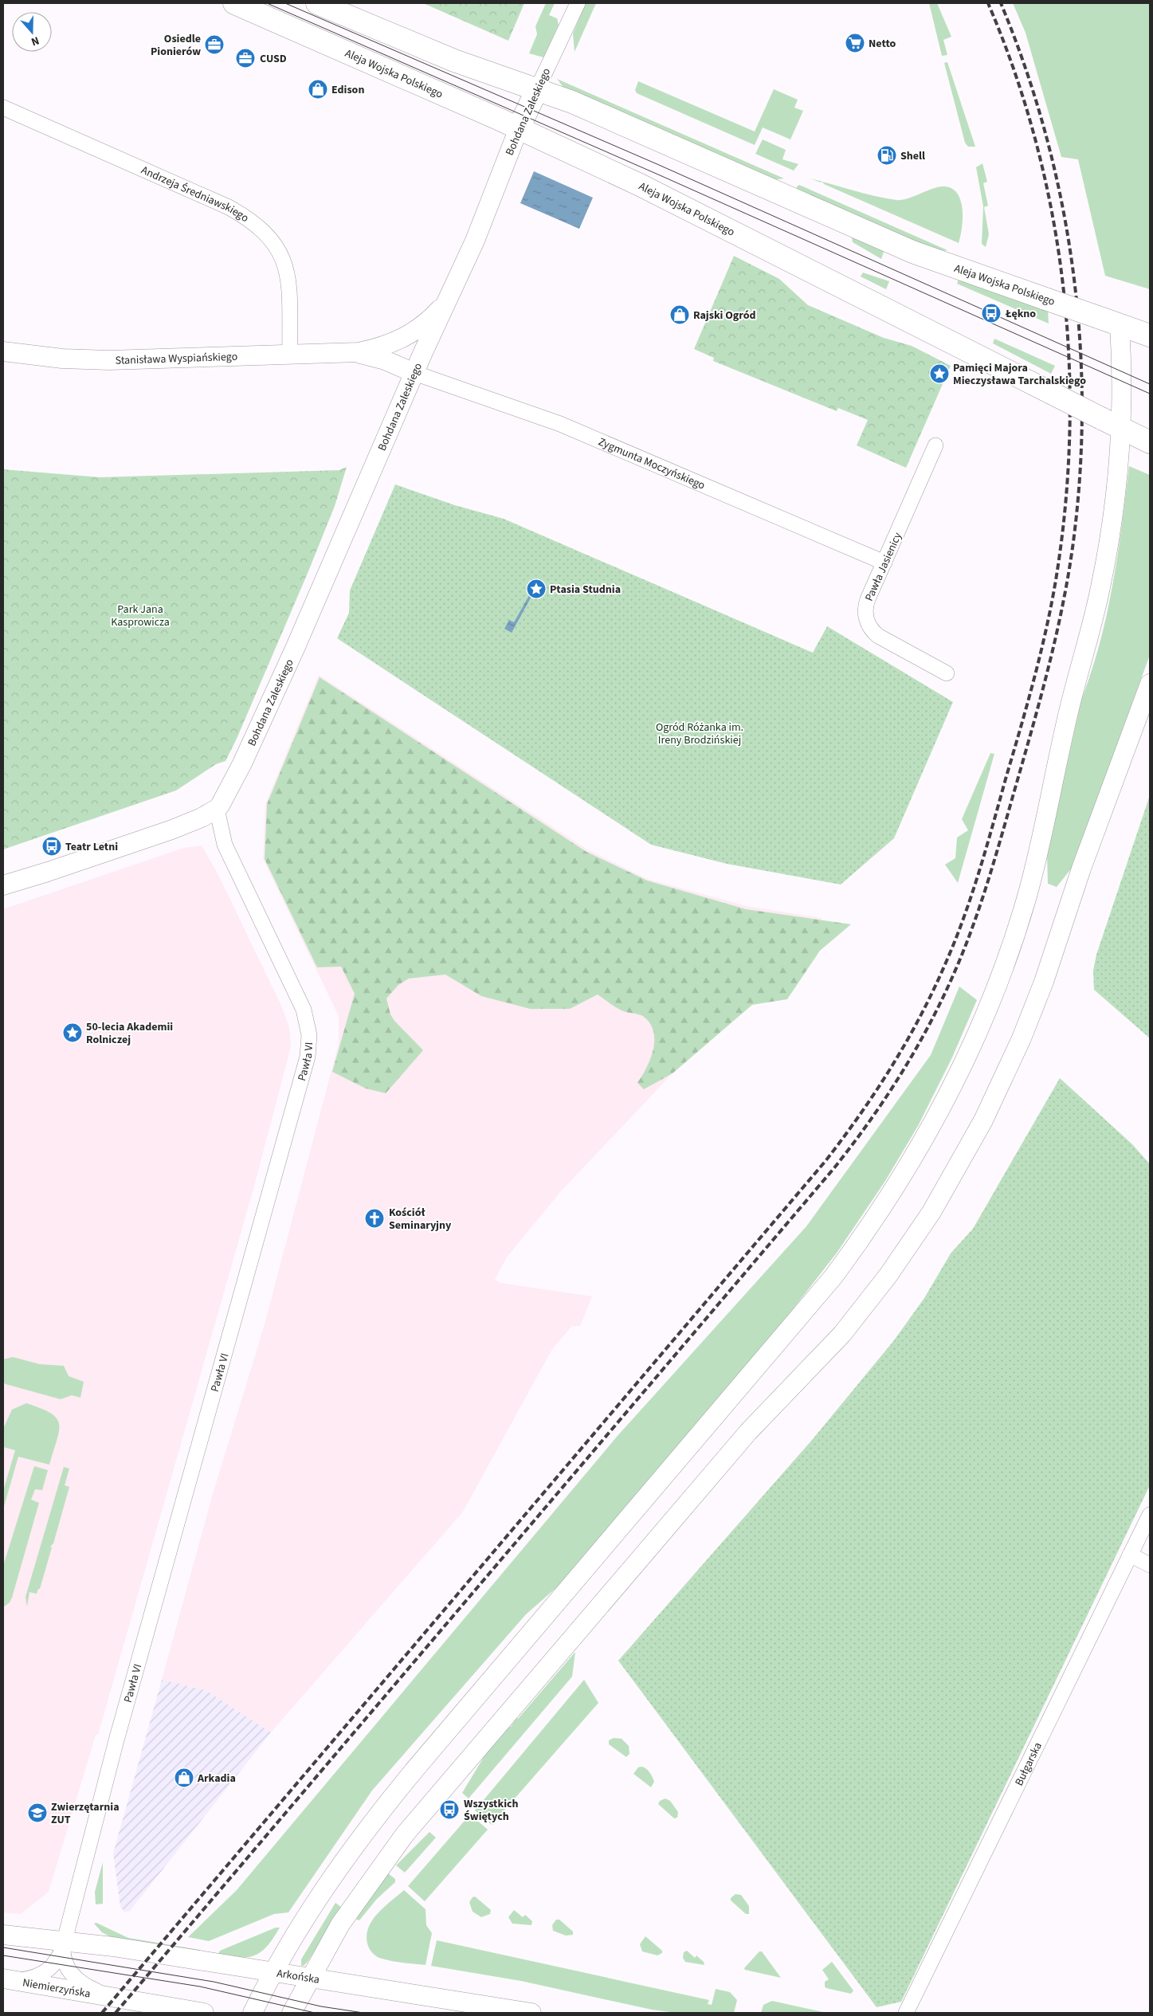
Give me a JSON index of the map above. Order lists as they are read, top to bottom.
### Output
{
  "streets": {
    "main road": ["Aleja Wojska Polskiego", "Bohdana Zaleskiego"],
    "street": [
      "Andrzeja Średniawskiego",
      "Stanisława Wyspiańskiego",
      "Zygmunta Moczyńskiego",
      "Pawła Jasienicy",
      "Pawła VI",
      "Bułgarska",
      "Arkońska",
      "Niemierzyńska"
    ]
  },
  "crossings": [
    ["Aleja Wojska Polskiego", "Bohdana Zaleskiego"],
    ["Bohdana Zaleskiego", "Stanisława Wyspiańskiego"],
    ["Bohdana Zaleskiego", "Zygmunta Moczyńskiego"],
    ["Bohdana Zaleskiego", "Pawła VI"],
    ["Andrzeja Średniawskiego", "Stanisława Wyspiańskiego"],
    ["Stanisława Wyspiańskiego", "Zygmunta Moczyńskiego"],
    ["Zygmunta Moczyńskiego", "Pawła Jasienicy"],
    ["Pawła VI", "Arkońska"],
    ["Pawła VI", "Niemierzyńska"]
  ],
  "parks": ["Park Jana Kasprowicza", "Ogród Różanka im. Ireny Brodzińskiej"],
  "places": {
    "supermarket": ["Netto"],
    "office": ["Osiedle Pionierów", "CUSD"],
    "shop": ["Edison", "Rajski Ogród", "Arkadia"],
    "fuel station": ["Shell"],
    "bus stop": ["Łękno", "Teatr Letni", "Wszystkich Świętych"],
    "place": ["Pamięci Majora Mieczysława Tarchalskiego", "Ptasia Studnia", "50-lecia Akademii Rolniczej"],
    "church": ["Kościół Seminaryjny"],
    "school or university": ["Zwierzętarnia ZUT"]
  },
  "north": "bottom"
}
